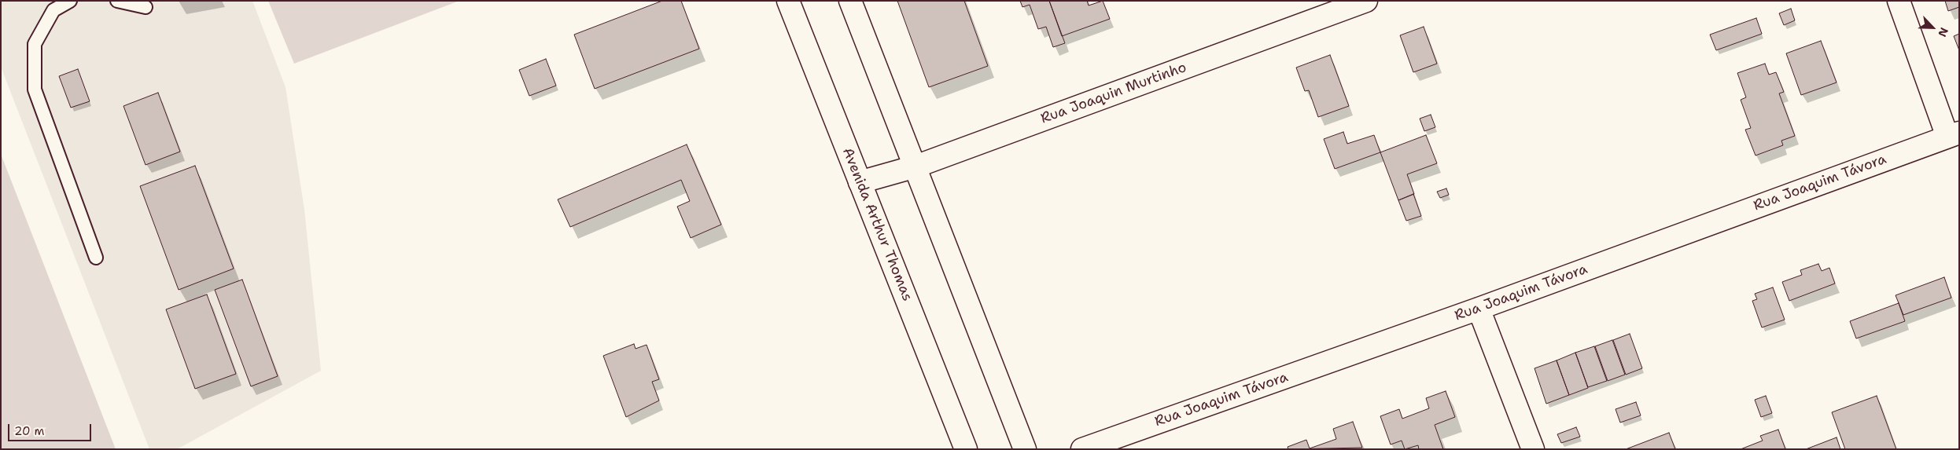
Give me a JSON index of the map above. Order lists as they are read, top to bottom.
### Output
{
  "streets": {
    "street": ["Rua Joaquin Murtinho", "Rua Joaquim Távora", "Avenida Arthur Thomas"]
  },
  "crossings": [
    ["Rua Joaquin Murtinho", "Avenida Arthur Thomas"]
  ],
  "scale_bar": "20 m",
  "north": "bottom right"
}
